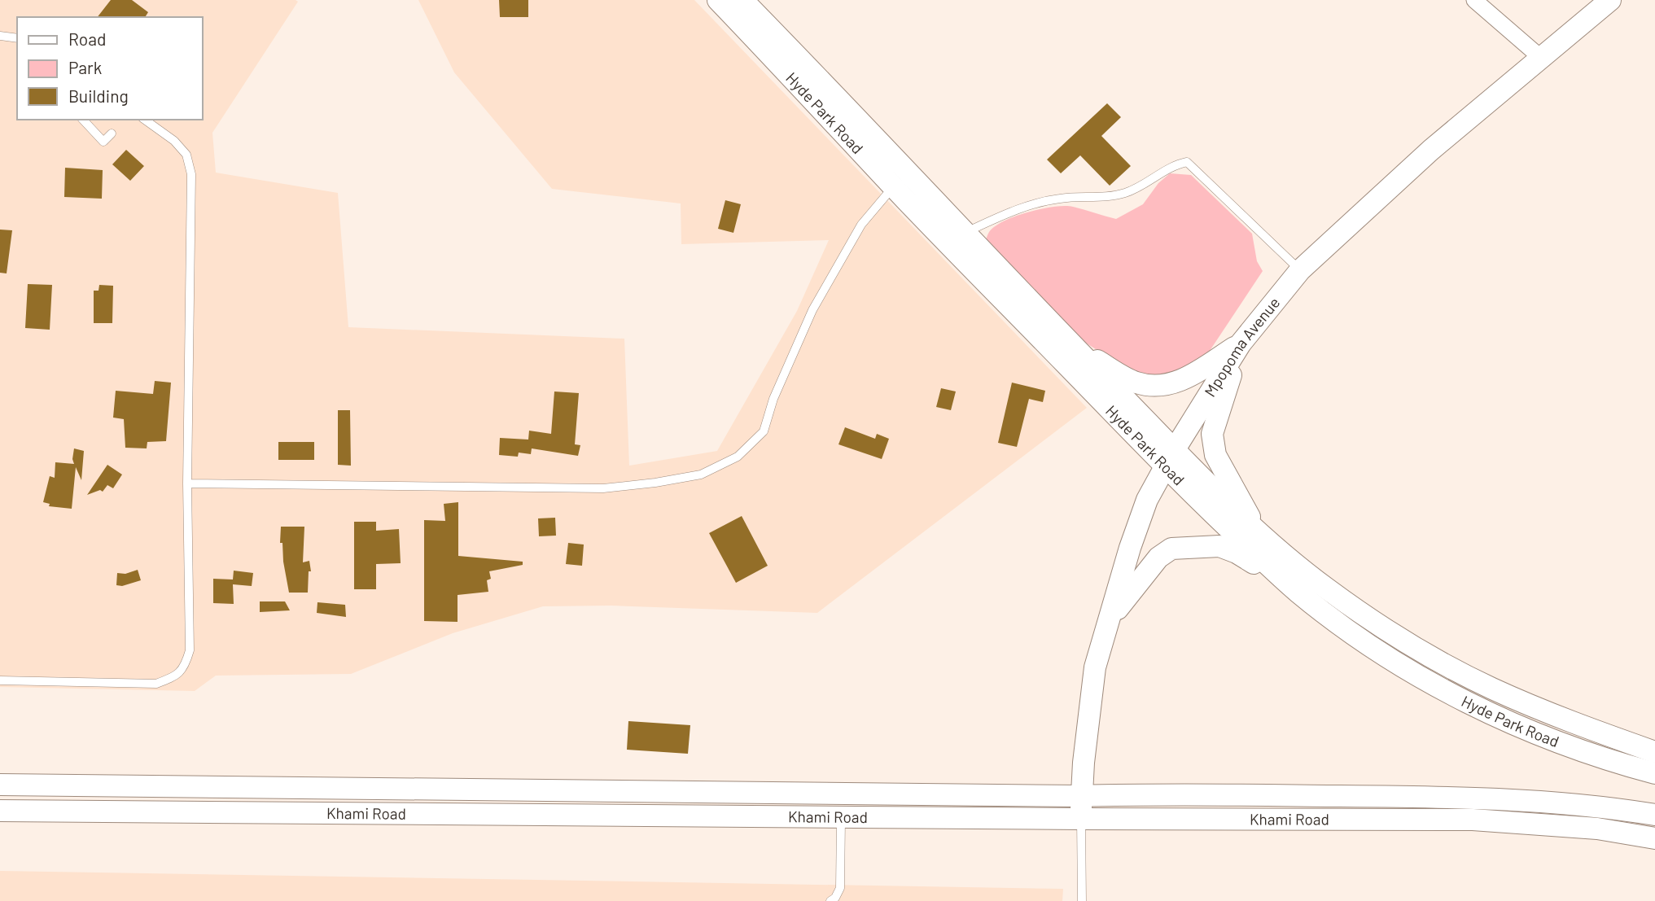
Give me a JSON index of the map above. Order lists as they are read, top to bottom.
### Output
{
  "streets": {
    "street": ["Hyde Park Road", "Mpopoma Avenue", "Khami Road"]
  },
  "crossings": [
    ["Hyde Park Road", "Mpopoma Avenue"],
    ["Mpopoma Avenue", "Khami Road"]
  ],
  "legend": ["Road", "Park", "Building"]
}
